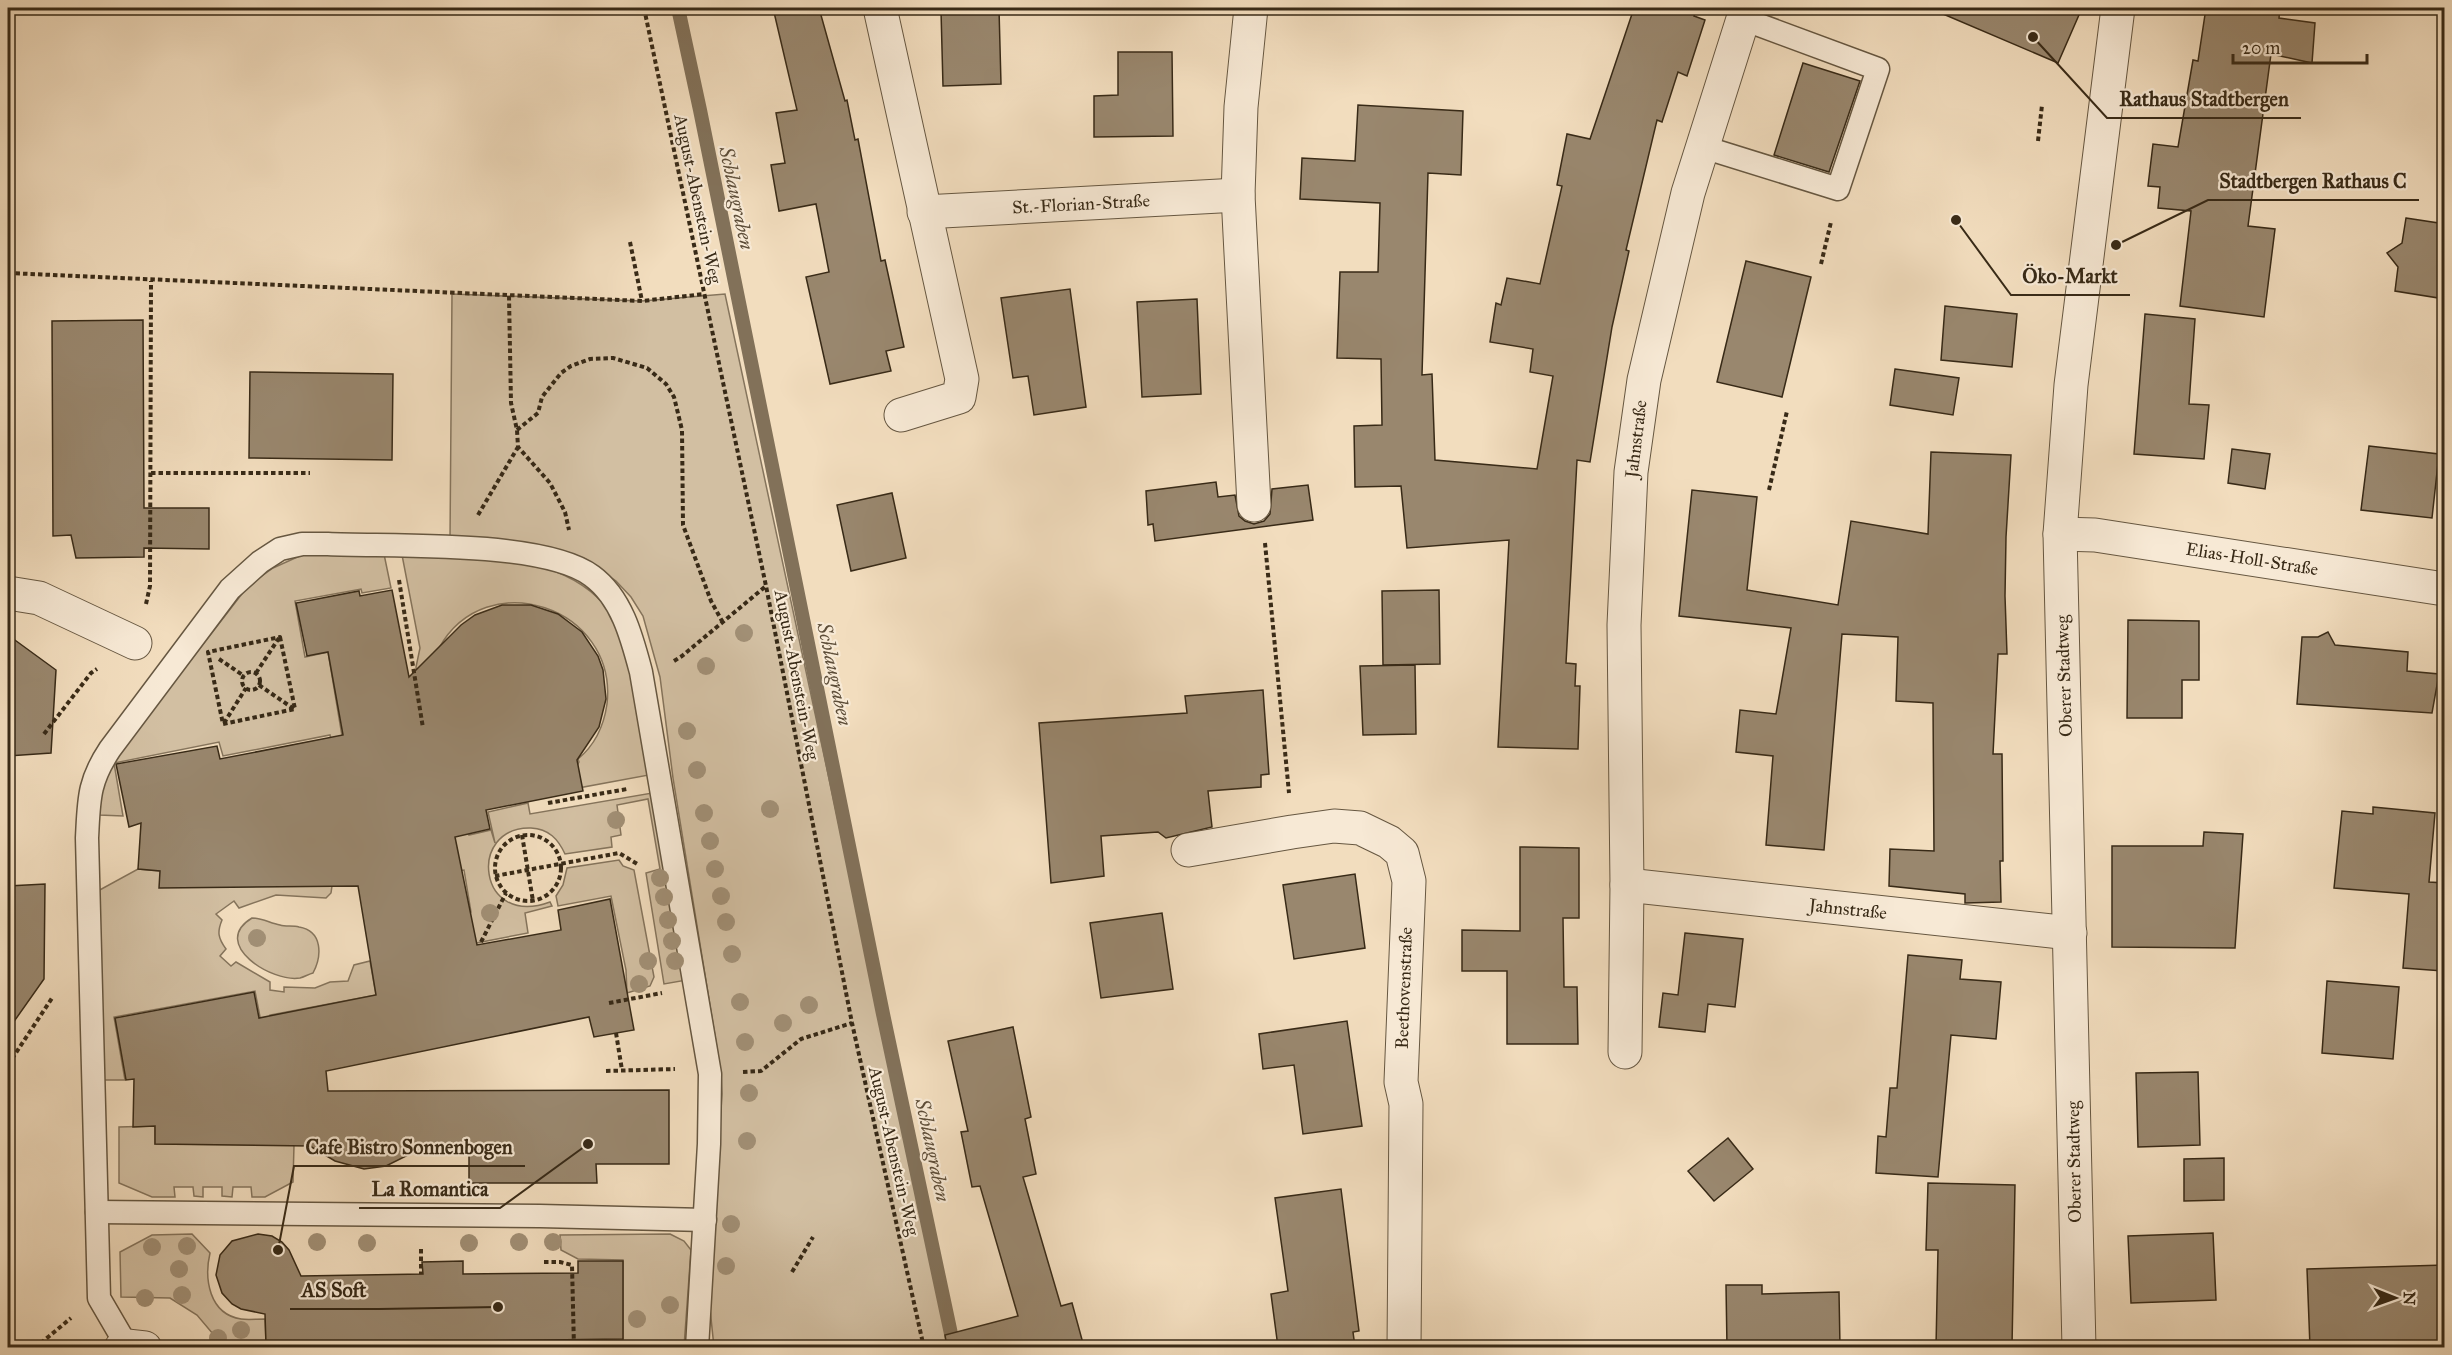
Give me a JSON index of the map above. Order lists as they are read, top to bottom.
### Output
{
  "streets": {
    "street": [
      "St.-Florian-Straße",
      "Jahnstraße",
      "Elias-Holl-Straße",
      "Oberer Stadtweg",
      "Beethovenstraße"
    ],
    "path": ["August-Abenstein-Weg"]
  },
  "crossings": [
    ["Jahnstraße", "Oberer Stadtweg"],
    ["Elias-Holl-Straße", "Oberer Stadtweg"]
  ],
  "water": ["Schlaugraben"],
  "places": [
    "Rathaus Stadtbergen",
    "Öko-Markt",
    "Stadtbergen Rathaus C",
    "La Romantica",
    "Cafe Bistro Sonnenbogen",
    "AS Soft"
  ],
  "scale_bar": "20 m",
  "north": "right"
}
